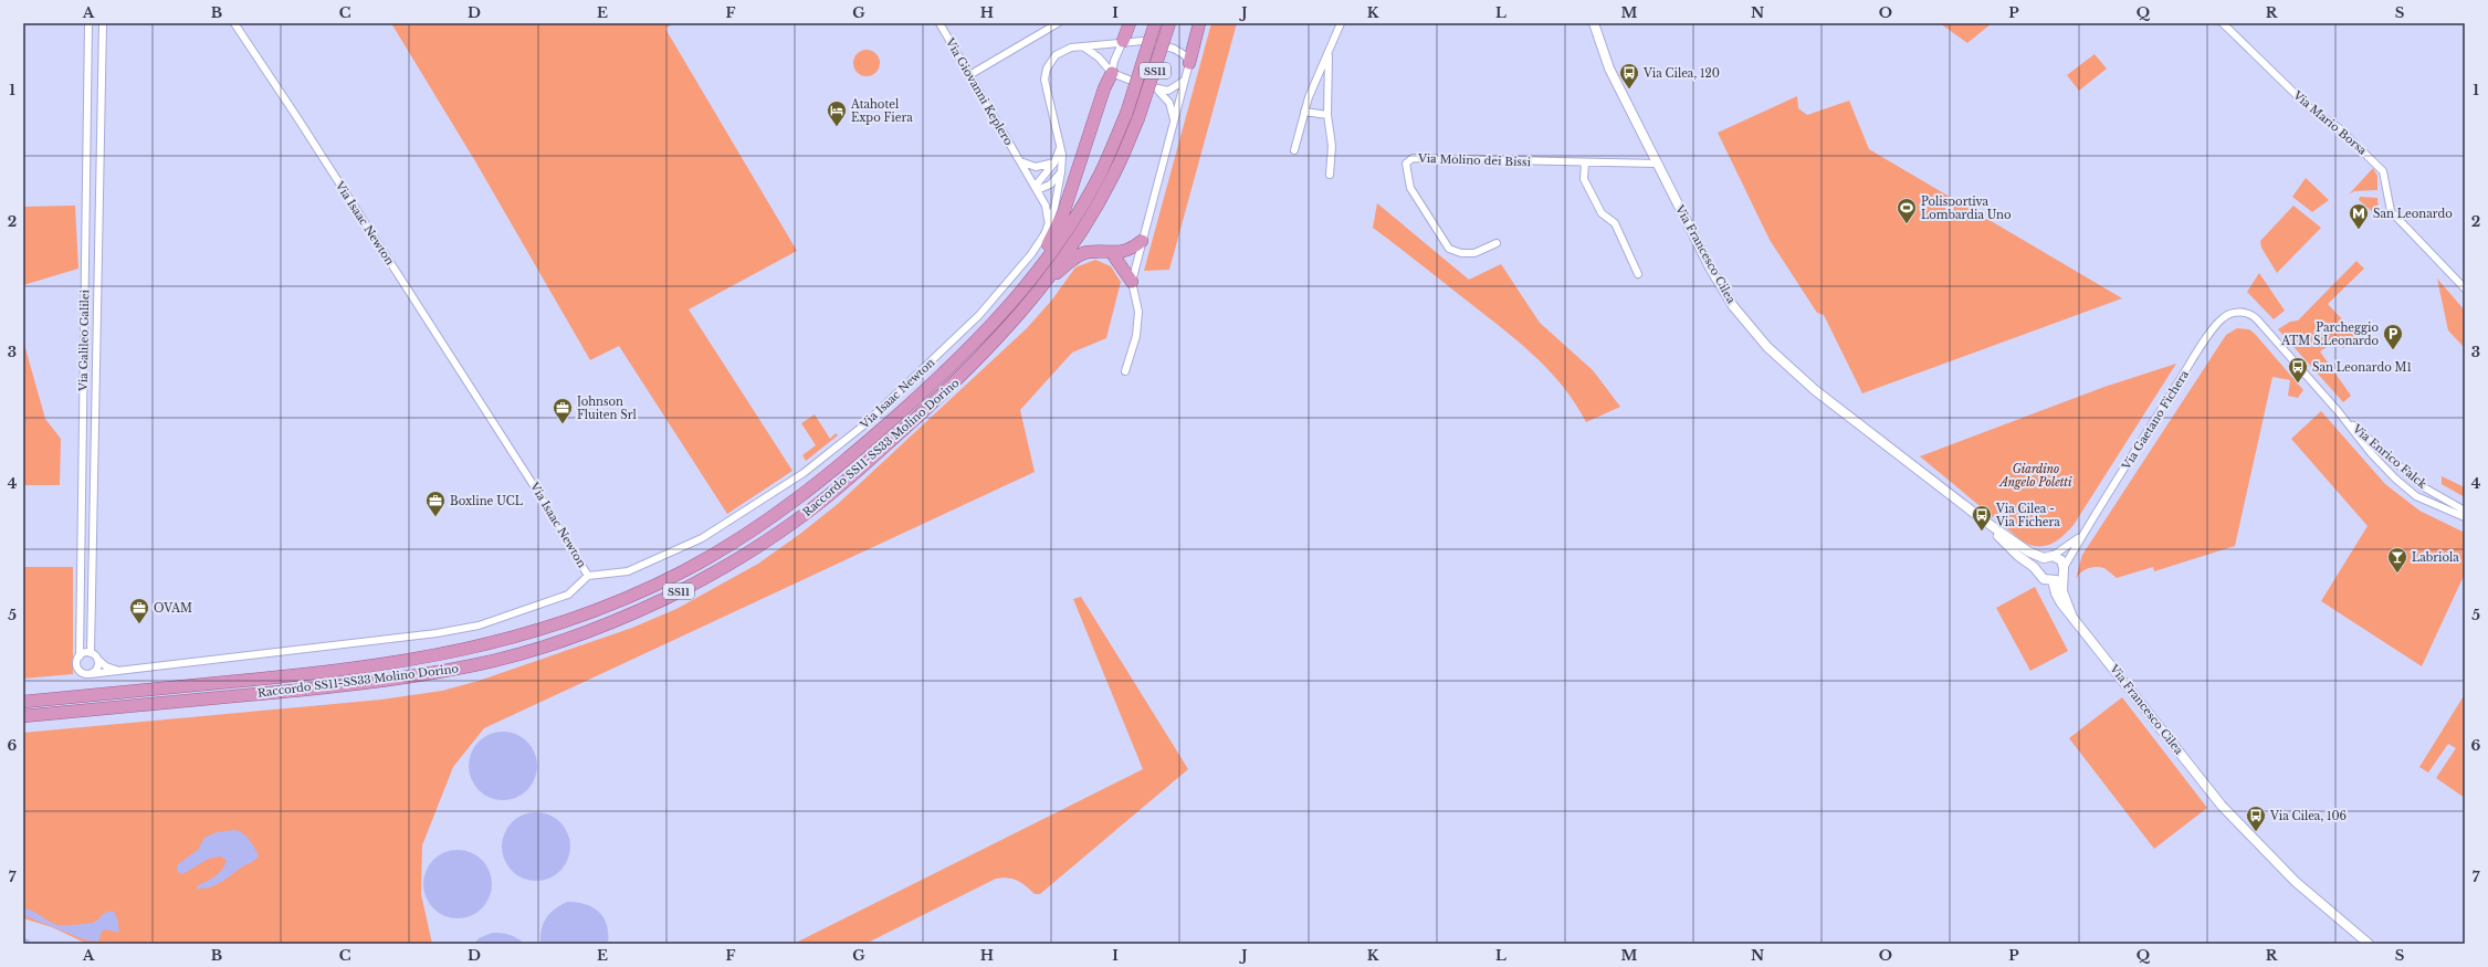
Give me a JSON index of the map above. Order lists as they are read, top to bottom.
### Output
{
  "streets": {
    "highway": ["SS11", "Raccordo SS11-SS33 Molino Dorino"],
    "street": [
      "Via Giovanni Keplero",
      "Via Mario Borsa",
      "Via Molino dei Bissi",
      "Via Isaac Newton",
      "Via Francesco Cilea",
      "Via Galileo Galilei",
      "Via Gaetano Fichera",
      "Via Enrico Falck"
    ]
  },
  "crossings": [
    ["Via Giovanni Keplero", "Via Isaac Newton"],
    ["Via Molino dei Bissi", "Via Francesco Cilea"],
    ["Via Francesco Cilea", "Via Gaetano Fichera"],
    ["Via Gaetano Fichera", "Via Enrico Falck"]
  ],
  "parks": ["Giardino Angelo Poletti"],
  "places": {
    "bus stop": [
      "Via Cilea, 120",
      "San Leonardo M1",
      "Via Cilea - Via Fichera",
      "Via Cilea, 106"
    ],
    "hotel": ["Atahotel Expo Fiera"],
    "sports": ["Polisportiva Lombardia Uno"],
    "metro station": ["San Leonardo"],
    "parking": ["Parcheggio ATM S.Leonardo"],
    "office": ["Johnson Fluiten Srl", "Boxline UCL", "OVAM"],
    "bar": ["Labriola"]
  },
  "grid": {
    "columns": [
      "A",
      "B",
      "C",
      "D",
      "E",
      "F",
      "G",
      "H",
      "I",
      "J",
      "K",
      "L",
      "M",
      "N",
      "O",
      "P",
      "Q",
      "R",
      "S"
    ],
    "rows": [
      "1",
      "2",
      "3",
      "4",
      "5",
      "6",
      "7"
    ]
  }
}
